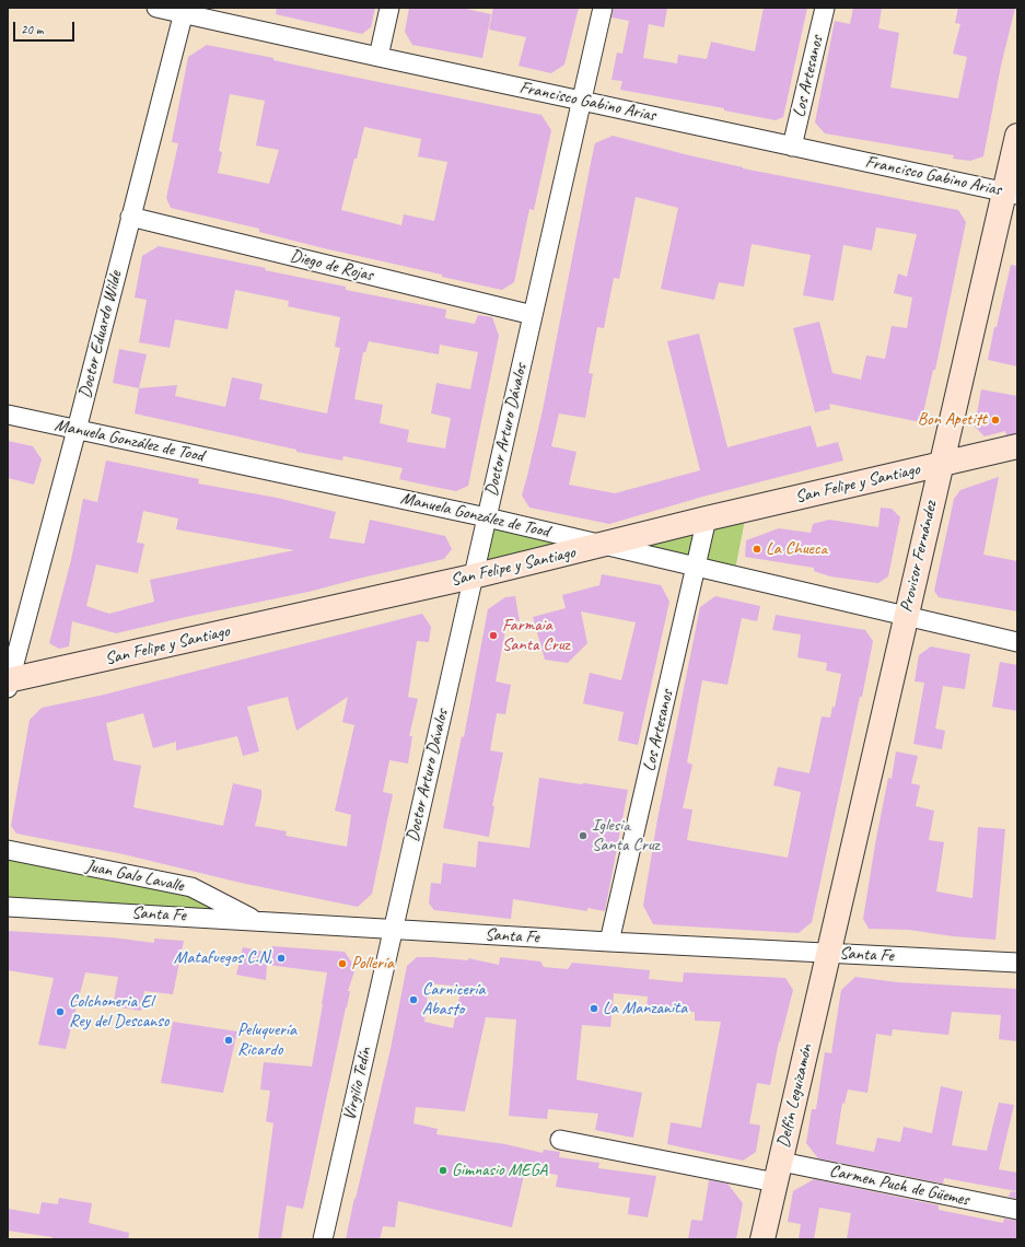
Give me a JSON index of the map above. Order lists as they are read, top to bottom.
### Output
{
  "streets": {
    "street": [
      "Los Artesanos",
      "Francisco Gabino Arias",
      "Diego de Rojas",
      "Doctor Eduardo Wilde",
      "Doctor Arturo Dávalos",
      "Manuela González de Tood",
      "San Felipe y Santiago",
      "Provisor Fernández",
      "Juan Galo Lavalle",
      "Santa Fe",
      "Virgilio Tedín",
      "Delfín Leguizamón",
      "Carmen Puch de Güemes"
    ]
  },
  "crossings": [
    ["Los Artesanos", "Francisco Gabino Arias"],
    ["Los Artesanos", "Manuela González de Tood"],
    ["Los Artesanos", "San Felipe y Santiago"],
    ["Los Artesanos", "Santa Fe"],
    ["Francisco Gabino Arias", "Doctor Eduardo Wilde"],
    ["Francisco Gabino Arias", "Doctor Arturo Dávalos"],
    ["Francisco Gabino Arias", "Provisor Fernández"],
    ["Diego de Rojas", "Doctor Eduardo Wilde"],
    ["Diego de Rojas", "Doctor Arturo Dávalos"],
    ["Doctor Eduardo Wilde", "Manuela González de Tood"],
    ["Doctor Eduardo Wilde", "San Felipe y Santiago"],
    ["Doctor Arturo Dávalos", "Manuela González de Tood"],
    ["Doctor Arturo Dávalos", "San Felipe y Santiago"],
    ["Doctor Arturo Dávalos", "Santa Fe"],
    ["Doctor Arturo Dávalos", "Virgilio Tedín"],
    ["Manuela González de Tood", "San Felipe y Santiago"],
    ["Manuela González de Tood", "Provisor Fernández"],
    ["San Felipe y Santiago", "Provisor Fernández"],
    ["Provisor Fernández", "Santa Fe"],
    ["Provisor Fernández", "Delfín Leguizamón"],
    ["Juan Galo Lavalle", "Santa Fe"],
    ["Santa Fe", "Virgilio Tedín"],
    ["Santa Fe", "Delfín Leguizamón"],
    ["Delfín Leguizamón", "Carmen Puch de Güemes"]
  ],
  "places": [
    "Bon Apetitt",
    "La Chueca",
    "Farmaia Santa Cruz",
    "Iglesia Santa Cruz",
    "Matafuegos C.N,",
    "Pollería",
    "Carnicería Abasto",
    "La Manzanita",
    "Colchoneria El Rey del Descanso",
    "Peluquería Ricardo",
    "Gimnasio MEGA"
  ],
  "scale_bar": "20 m"
}
